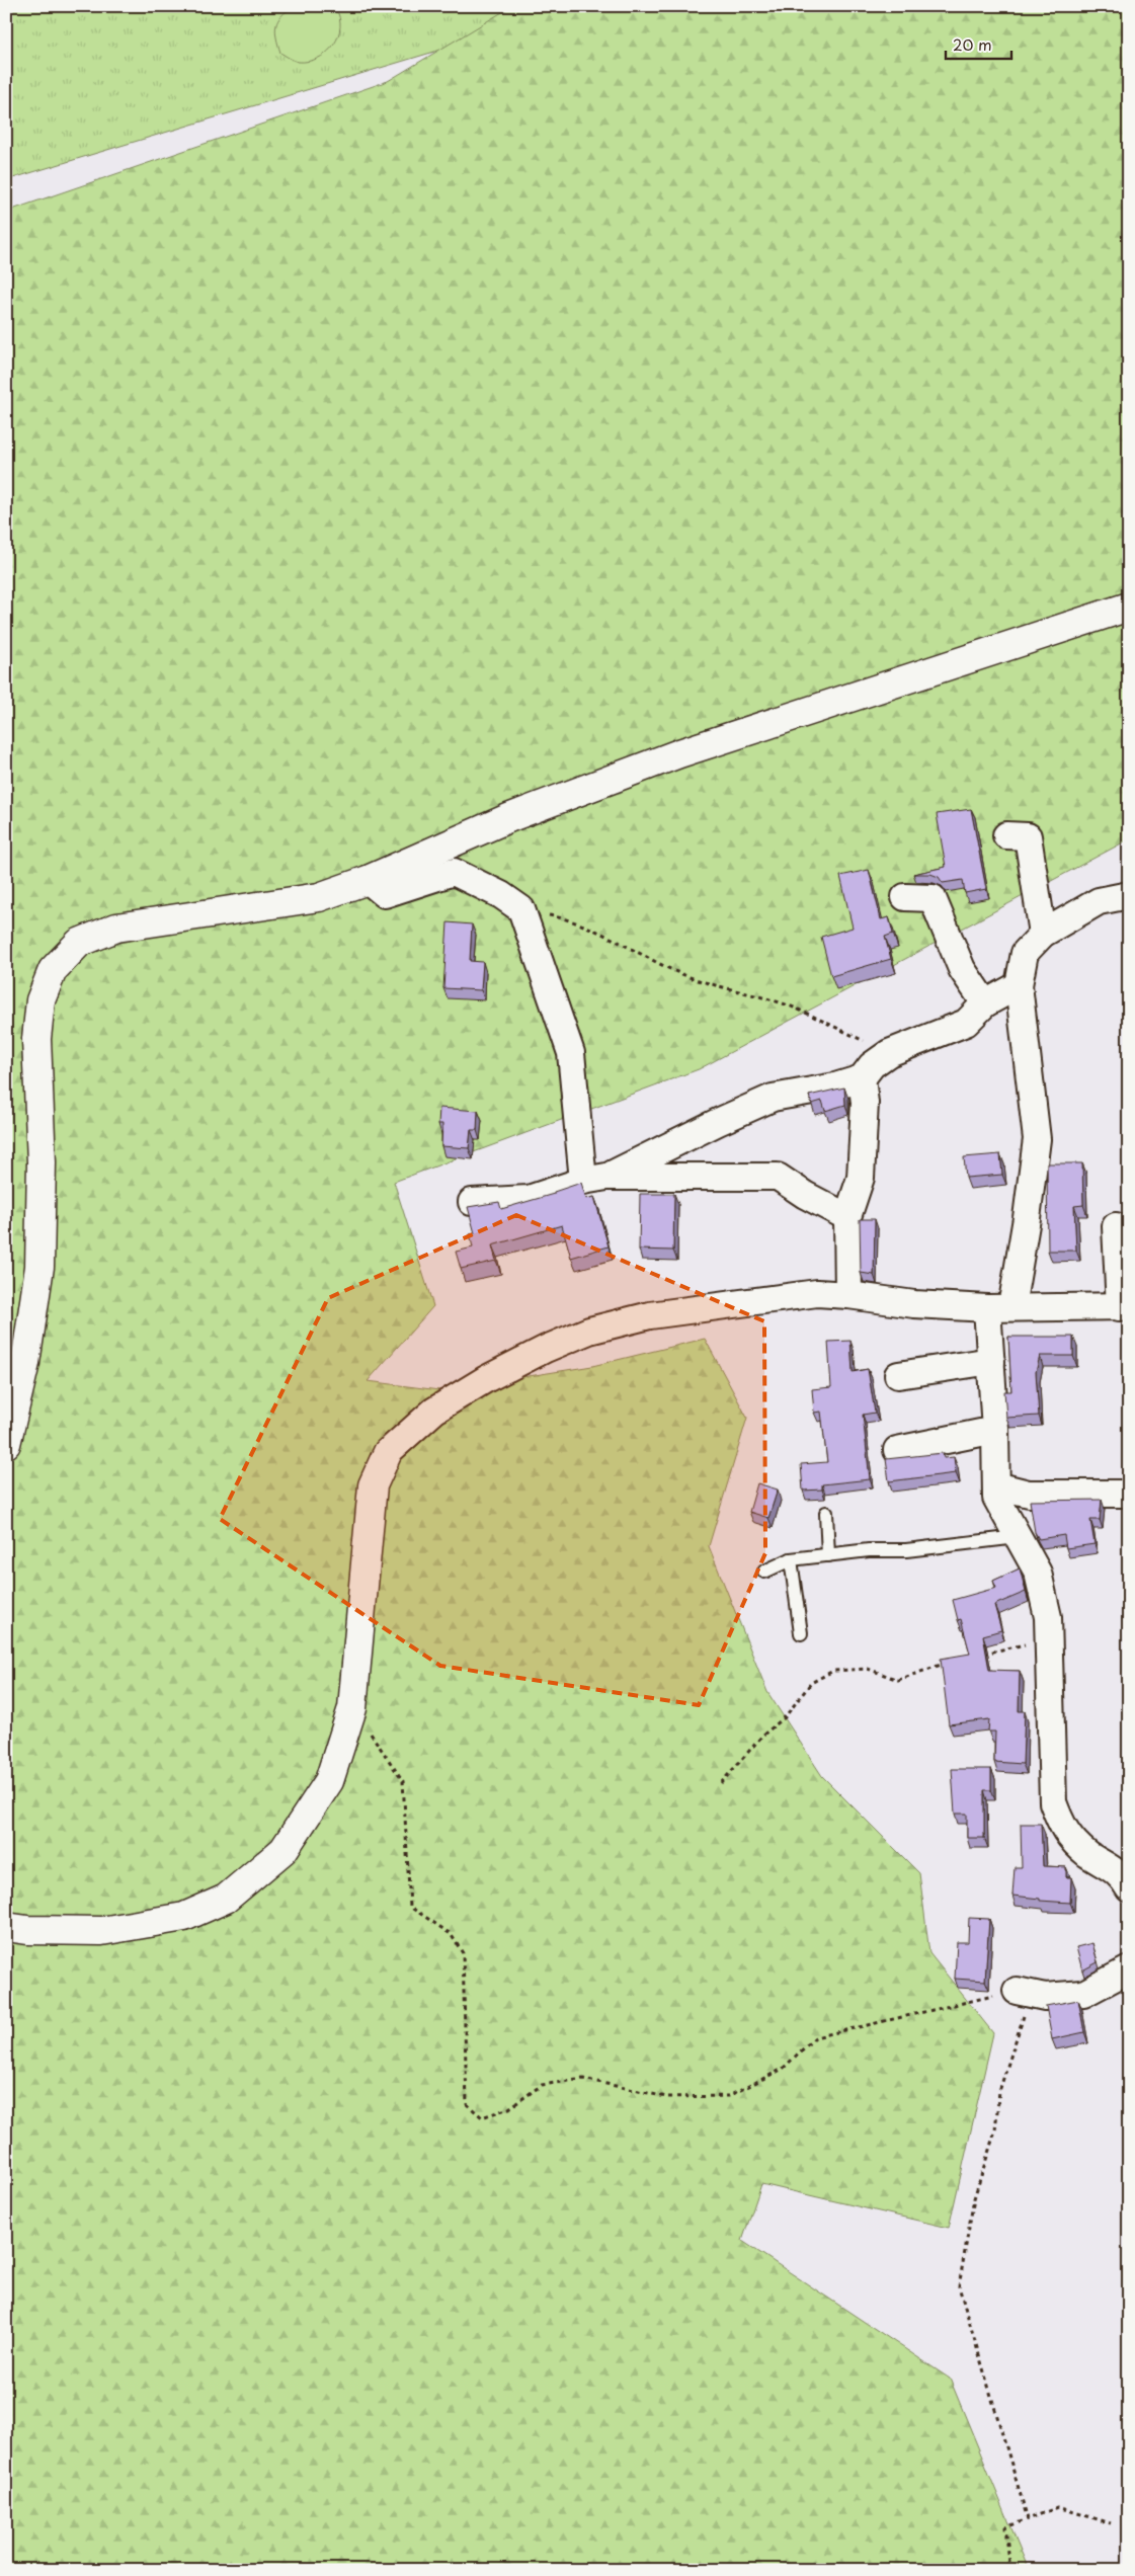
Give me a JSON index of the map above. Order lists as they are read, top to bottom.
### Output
{
  "scale_bar": "20 m"
}
